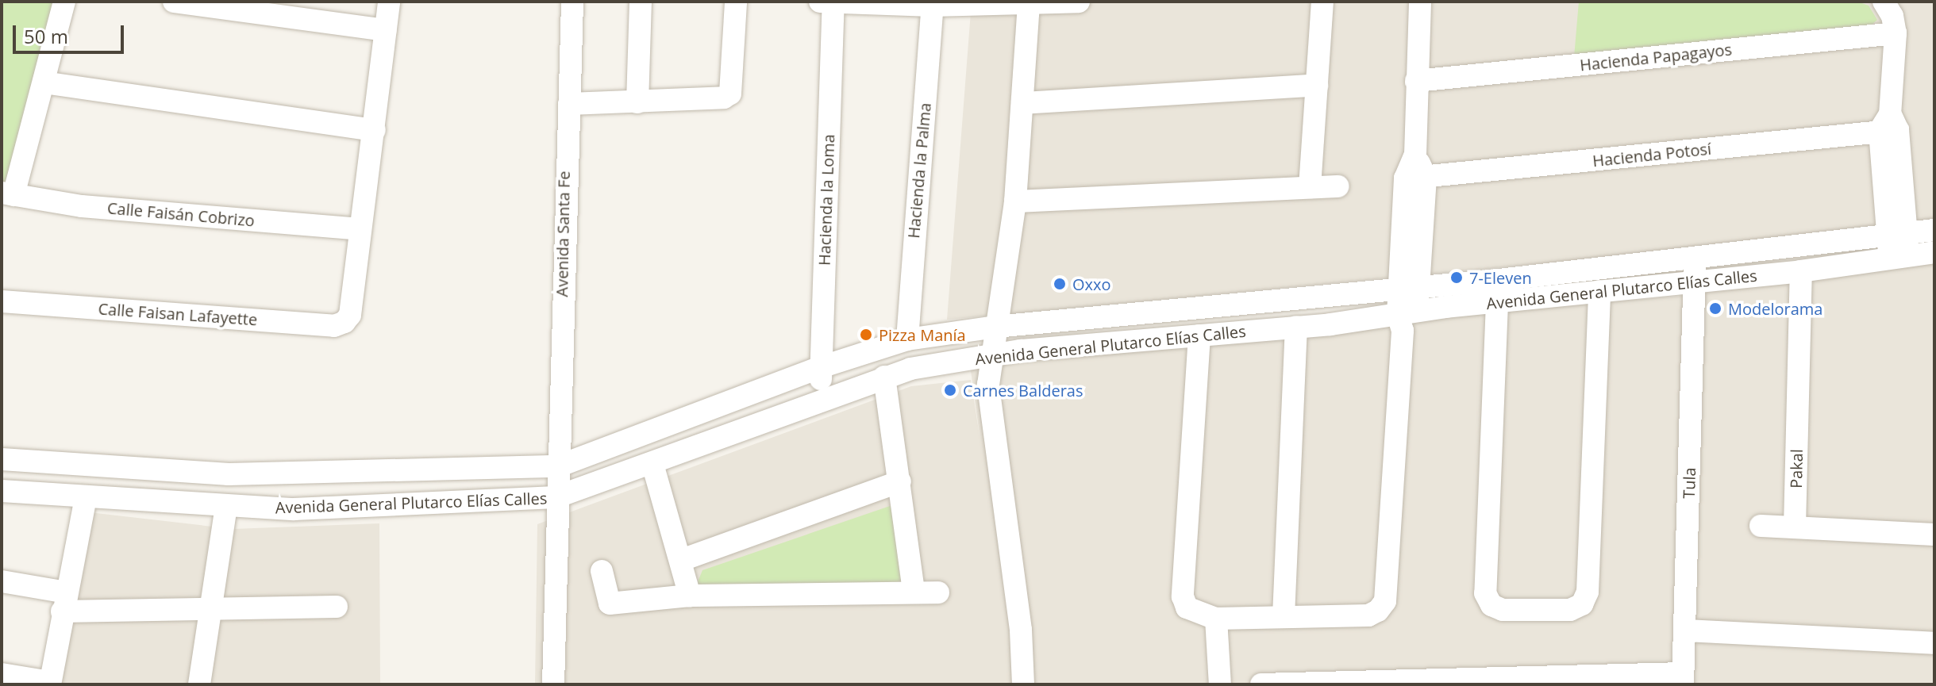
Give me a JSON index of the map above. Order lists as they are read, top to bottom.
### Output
{
  "streets": {
    "street": [
      "Hacienda Papagayos",
      "Hacienda Potosí",
      "Hacienda la Palma",
      "Hacienda la Loma",
      "Calle Faisán Cobrizo",
      "Avenida Santa Fe",
      "Avenida General Plutarco Elías Calles",
      "Calle Faisan Lafayette",
      "Pakal",
      "Tula"
    ]
  },
  "crossings": [
    ["Hacienda la Palma", "Avenida General Plutarco Elías Calles"],
    ["Hacienda la Loma", "Avenida General Plutarco Elías Calles"],
    ["Calle Faisán Cobrizo", "Calle Faisan Lafayette"],
    ["Avenida Santa Fe", "Avenida General Plutarco Elías Calles"],
    ["Avenida General Plutarco Elías Calles", "Pakal"],
    ["Avenida General Plutarco Elías Calles", "Tula"]
  ],
  "places": [
    "7-Eleven",
    "Oxxo",
    "Modelorama",
    "Pizza Manía",
    "Carnes Balderas"
  ],
  "scale_bar": "50 m"
}
